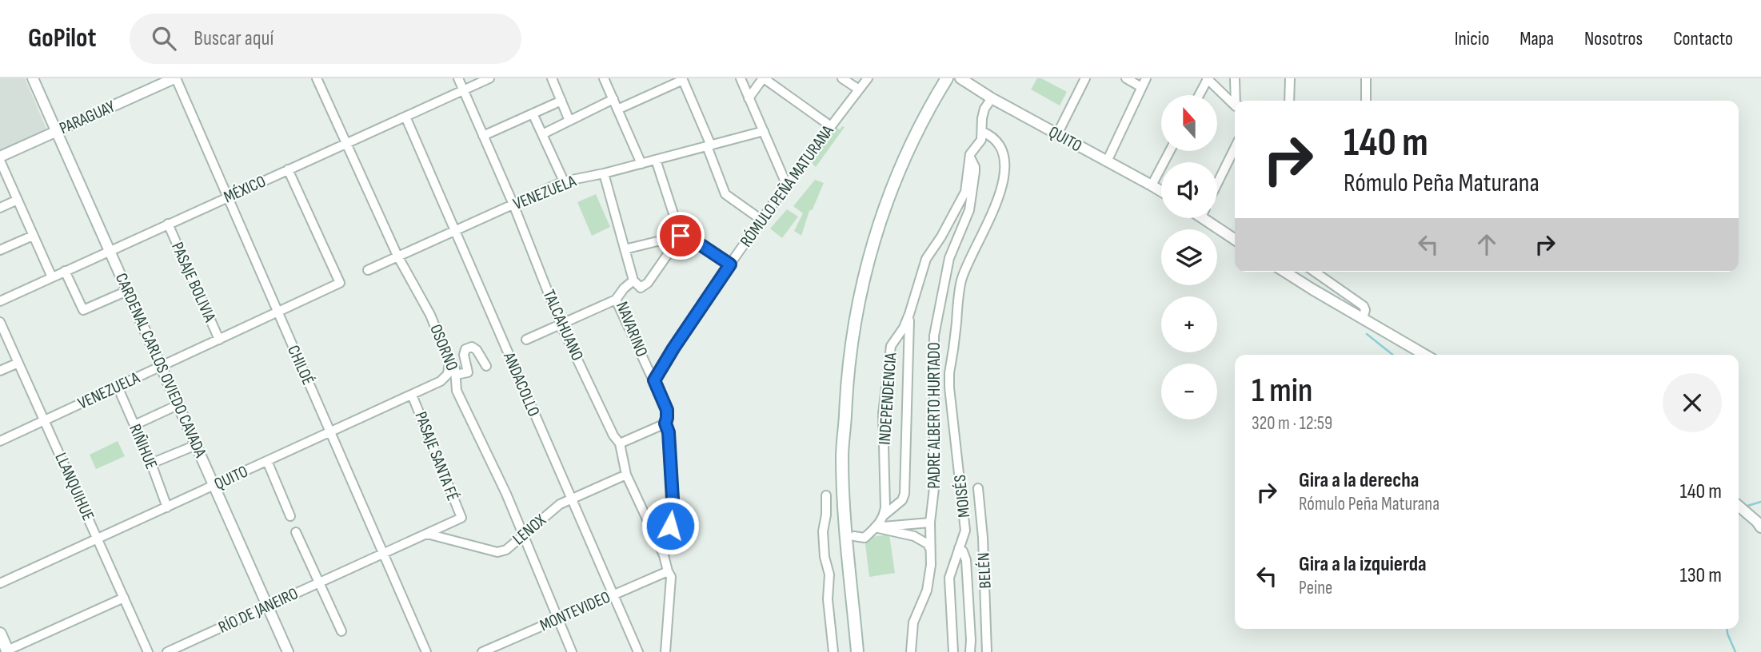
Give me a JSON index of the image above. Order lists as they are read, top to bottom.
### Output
{
  "streets": {
    "street": [
      "PARAGUAY",
      "QUITO",
      "RÓMULO PEÑA MATURANA",
      "MÉXICO",
      "VENEZUELA",
      "PASAJE BOLIVIA",
      "TALCAHUANO",
      "NAVARINO",
      "OSORNO",
      "CARDENAL CARLOS OVIEDO CAVADA",
      "CHILOÉ",
      "ANDACOLLO",
      "INDEPENDENCIA",
      "PADRE ALBERTO HURTADO",
      "RIÑIHUE",
      "PASAJE SANTA FÉ",
      "LLANQUIHUE",
      "MOISÉS",
      "LENOX",
      "BELÉN",
      "RÍO DE JANEIRO",
      "MONTEVIDEO"
    ]
  },
  "crossings": [
    ["PARAGUAY", "CARDENAL CARLOS OVIEDO CAVADA"],
    ["PARAGUAY", "CHILOÉ"],
    ["QUITO", "OSORNO"],
    ["QUITO", "CARDENAL CARLOS OVIEDO CAVADA"],
    ["QUITO", "CHILOÉ"],
    ["QUITO", "INDEPENDENCIA"],
    ["QUITO", "RIÑIHUE"],
    ["QUITO", "PASAJE SANTA FÉ"],
    ["QUITO", "LLANQUIHUE"],
    ["RÓMULO PEÑA MATURANA", "NAVARINO"],
    ["MÉXICO", "VENEZUELA"],
    ["MÉXICO", "PASAJE BOLIVIA"],
    ["MÉXICO", "TALCAHUANO"],
    ["MÉXICO", "OSORNO"],
    ["MÉXICO", "CARDENAL CARLOS OVIEDO CAVADA"],
    ["MÉXICO", "CHILOÉ"],
    ["MÉXICO", "ANDACOLLO"],
    ["VENEZUELA", "PASAJE BOLIVIA"],
    ["VENEZUELA", "TALCAHUANO"],
    ["VENEZUELA", "NAVARINO"],
    ["VENEZUELA", "OSORNO"],
    ["VENEZUELA", "CARDENAL CARLOS OVIEDO CAVADA"],
    ["VENEZUELA", "CHILOÉ"],
    ["VENEZUELA", "ANDACOLLO"],
    ["VENEZUELA", "RIÑIHUE"],
    ["VENEZUELA", "LLANQUIHUE"],
    ["TALCAHUANO", "NAVARINO"],
    ["TALCAHUANO", "LENOX"],
    ["TALCAHUANO", "MONTEVIDEO"],
    ["OSORNO", "LENOX"],
    ["OSORNO", "MONTEVIDEO"],
    ["CARDENAL CARLOS OVIEDO CAVADA", "RÍO DE JANEIRO"],
    ["CHILOÉ", "RÍO DE JANEIRO"],
    ["ANDACOLLO", "LENOX"],
    ["ANDACOLLO", "MONTEVIDEO"],
    ["INDEPENDENCIA", "PADRE ALBERTO HURTADO"],
    ["INDEPENDENCIA", "MOISÉS"],
    ["PASAJE SANTA FÉ", "RÍO DE JANEIRO"],
    ["LENOX", "RÍO DE JANEIRO"]
  ],
  "north": "top",
  "page": {
    "header": "GoPilot",
    "search": "Buscar aquí",
    "nav": [
      "Inicio",
      "Mapa",
      "Nosotros",
      "Contacto"
    ],
    "map_buttons": ["+", "−"],
    "turn": ["140 m", "Rómulo Peña Maturana"],
    "heading": ["1 min", "320 m · 12:59"],
    "list": [
      {
        "name": "Gira a la derecha",
        "note": "Rómulo Peña Maturana",
        "value": "140 m"
      },
      {
        "name": "Gira a la izquierda",
        "note": "Peine",
        "value": "130 m"
      }
    ]
  }
}
